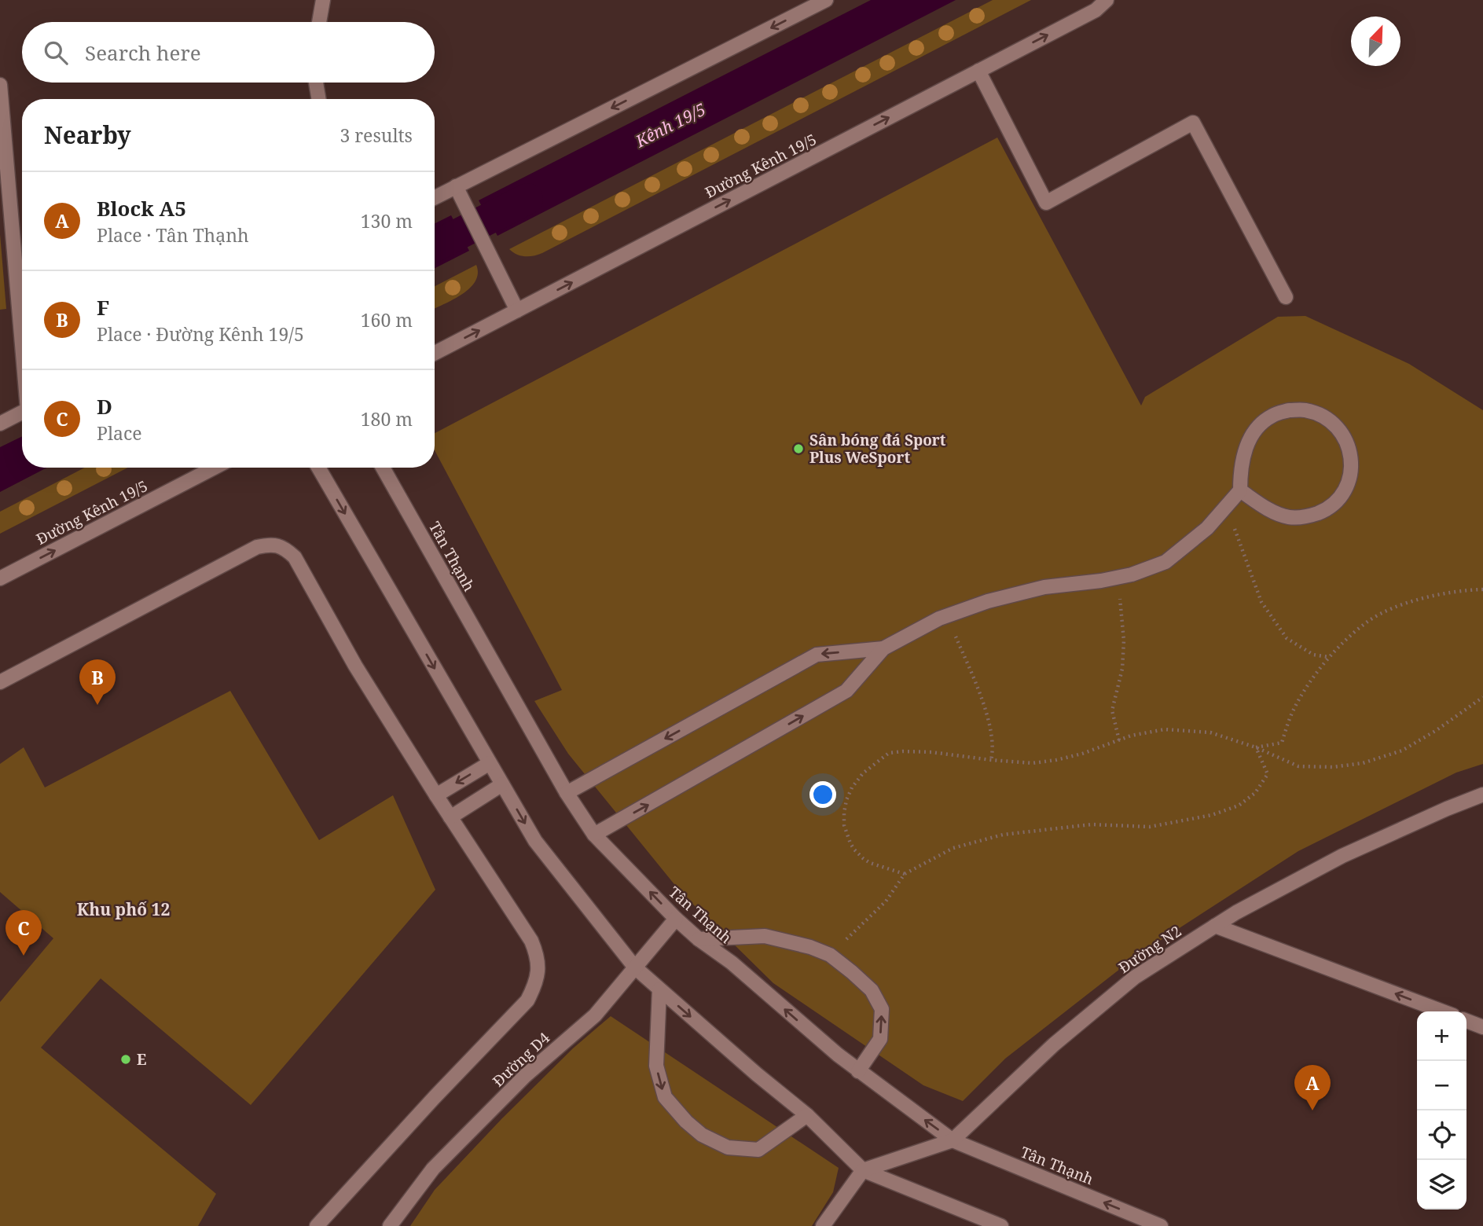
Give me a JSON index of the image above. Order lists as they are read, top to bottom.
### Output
{
  "streets": {
    "street": [
      "Đường Kênh 19/5",
      "Tân Thạnh",
      "Đường N2",
      "Đường D4"
    ]
  },
  "crossings": [
    ["Tân Thạnh", "Đường N2"],
    ["Tân Thạnh", "Đường D4"]
  ],
  "one_way": ["Đường Kênh 19/5"],
  "districts": ["Khu phố 12"],
  "water": ["Kênh 19/5"],
  "places": ["Sân bóng đá Sport Plus WeSport", "E"],
  "north": "top right",
  "page": {
    "search": "Search here",
    "heading": ["Nearby", "3 results"],
    "list": [
      {
        "mark": "A",
        "name": "Block A5",
        "note": "Place · Tân Thạnh",
        "value": "130 m"
      },
      {
        "mark": "B",
        "name": "F",
        "note": "Place · Đường Kênh 19/5",
        "value": "160 m"
      },
      {
        "mark": "C",
        "name": "D",
        "note": "Place",
        "value": "180 m"
      }
    ],
    "pins": ["B", "C", "A"],
    "map_buttons": ["+", "−"]
  }
}
